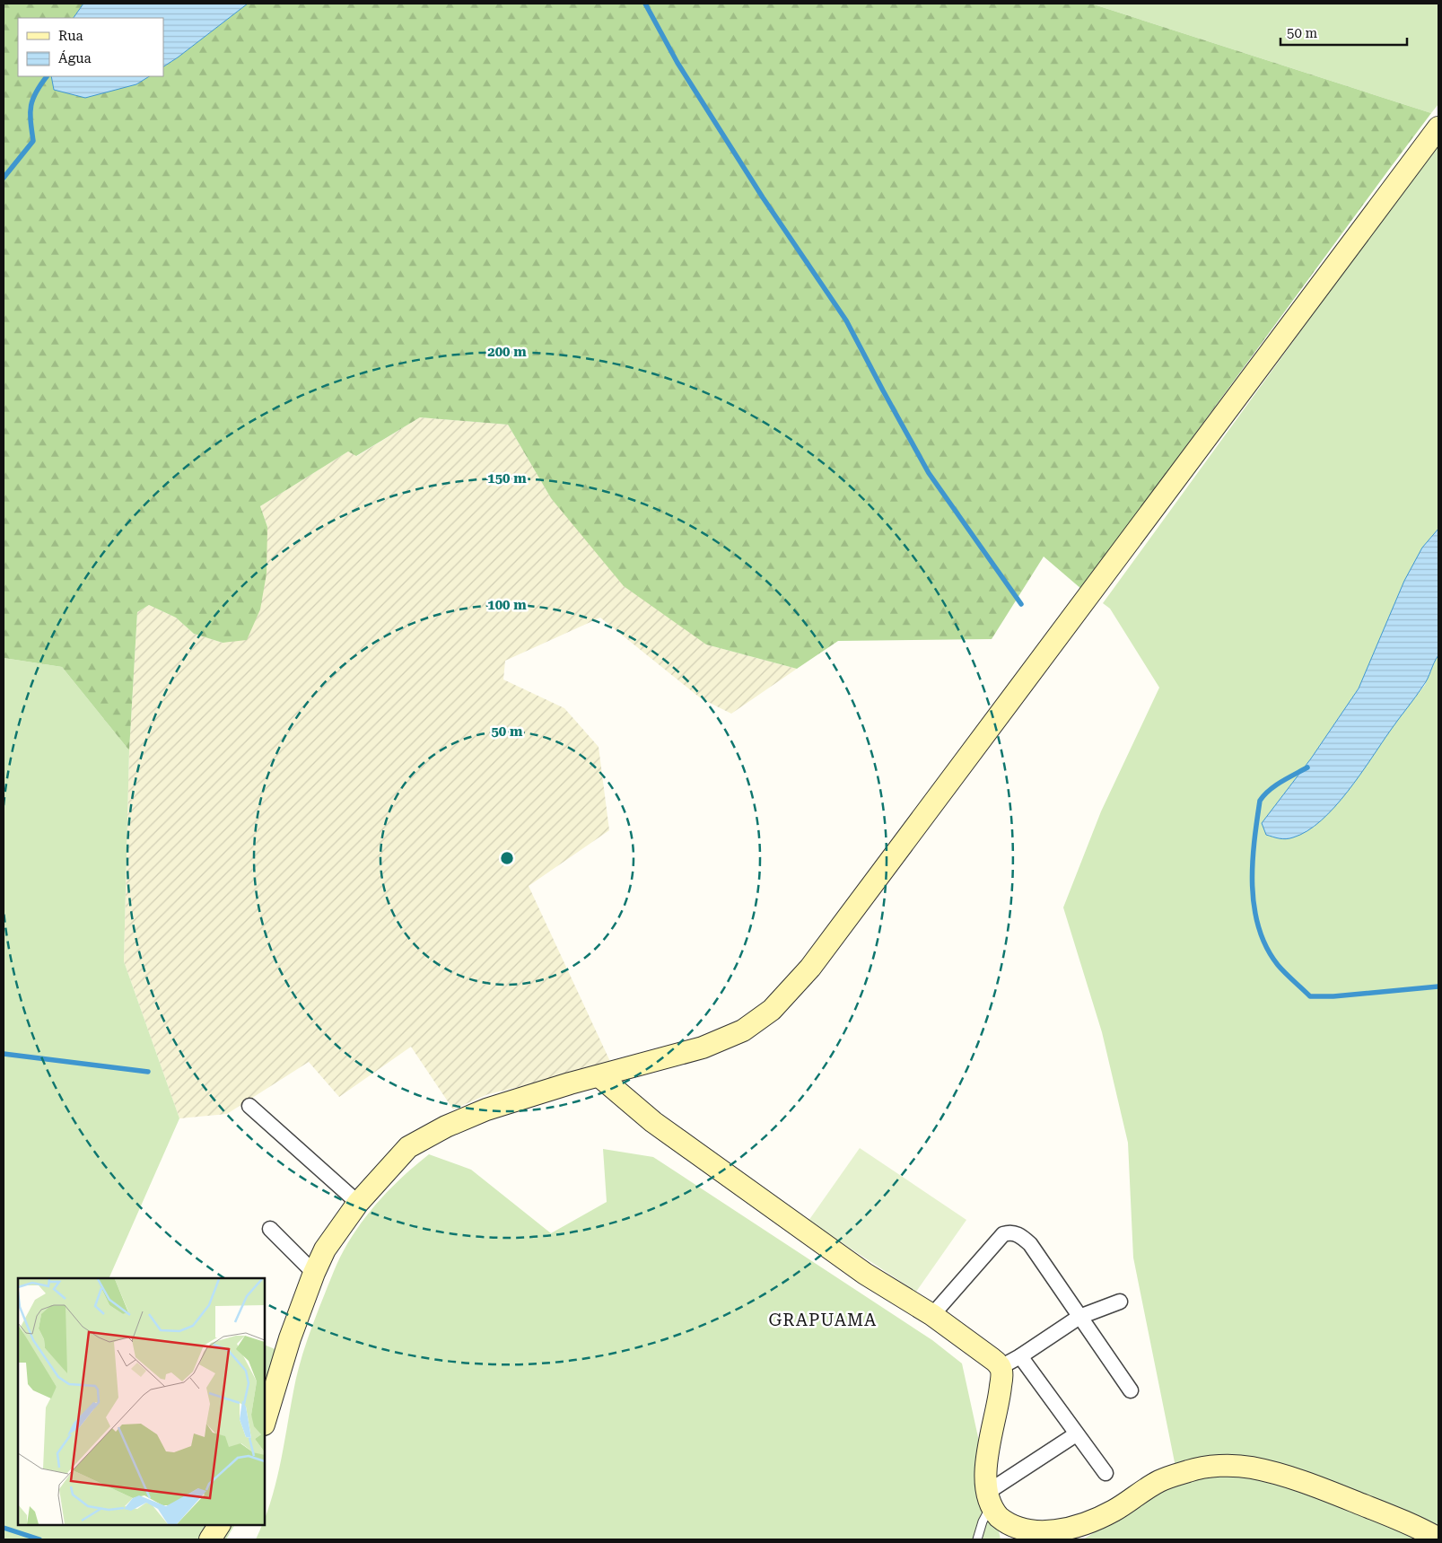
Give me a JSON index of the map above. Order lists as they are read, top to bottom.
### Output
{
  "districts": ["GRAPUAMA"],
  "legend": ["Rua", "Água"],
  "scale_bar": "50 m",
  "rings": [
    "200 m",
    "150 m",
    "100 m",
    "50 m"
  ]
}
